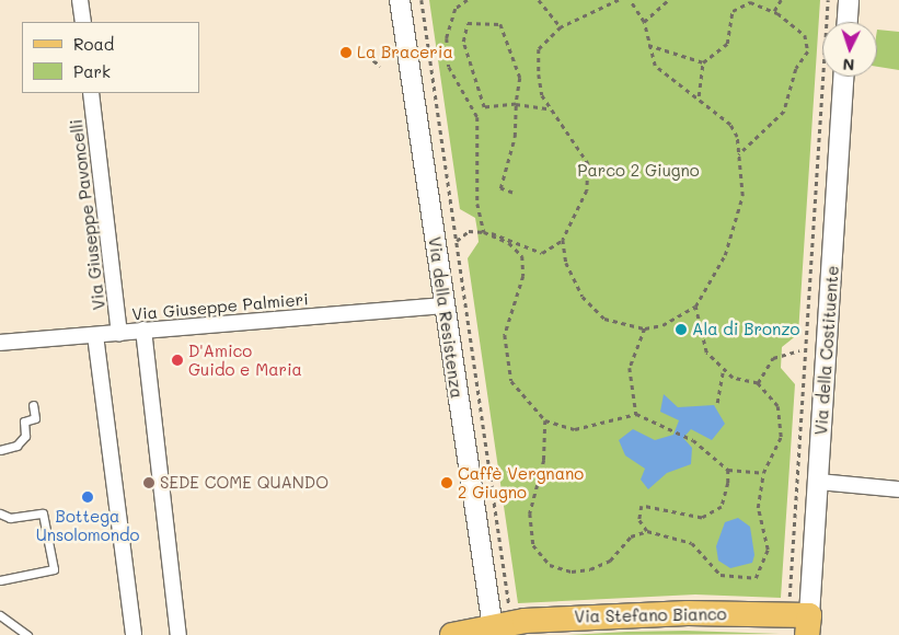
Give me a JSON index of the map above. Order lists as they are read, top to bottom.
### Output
{
  "streets": {
    "main road": ["Via Stefano Bianco"],
    "street": [
      "Via Giuseppe Pavoncelli",
      "Via Giuseppe Palmieri",
      "Via della Resistenza",
      "Via della Costituente"
    ]
  },
  "crossings": [
    ["Via Giuseppe Pavoncelli", "Via Giuseppe Palmieri"],
    ["Via Giuseppe Palmieri", "Via della Resistenza"],
    ["Via della Resistenza", "Via Stefano Bianco"],
    ["Via della Costituente", "Via Stefano Bianco"]
  ],
  "parks": ["Parco 2 Giugno"],
  "places": [
    "La Braceria",
    "Ala di Bronzo",
    "D'Amico Guido e Maria",
    "SEDE COME QUANDO",
    "Caffè Vergnano 2 Giugno",
    "Bottega Unsolomondo"
  ],
  "legend": ["Road", "Park"],
  "north": "bottom"
}
